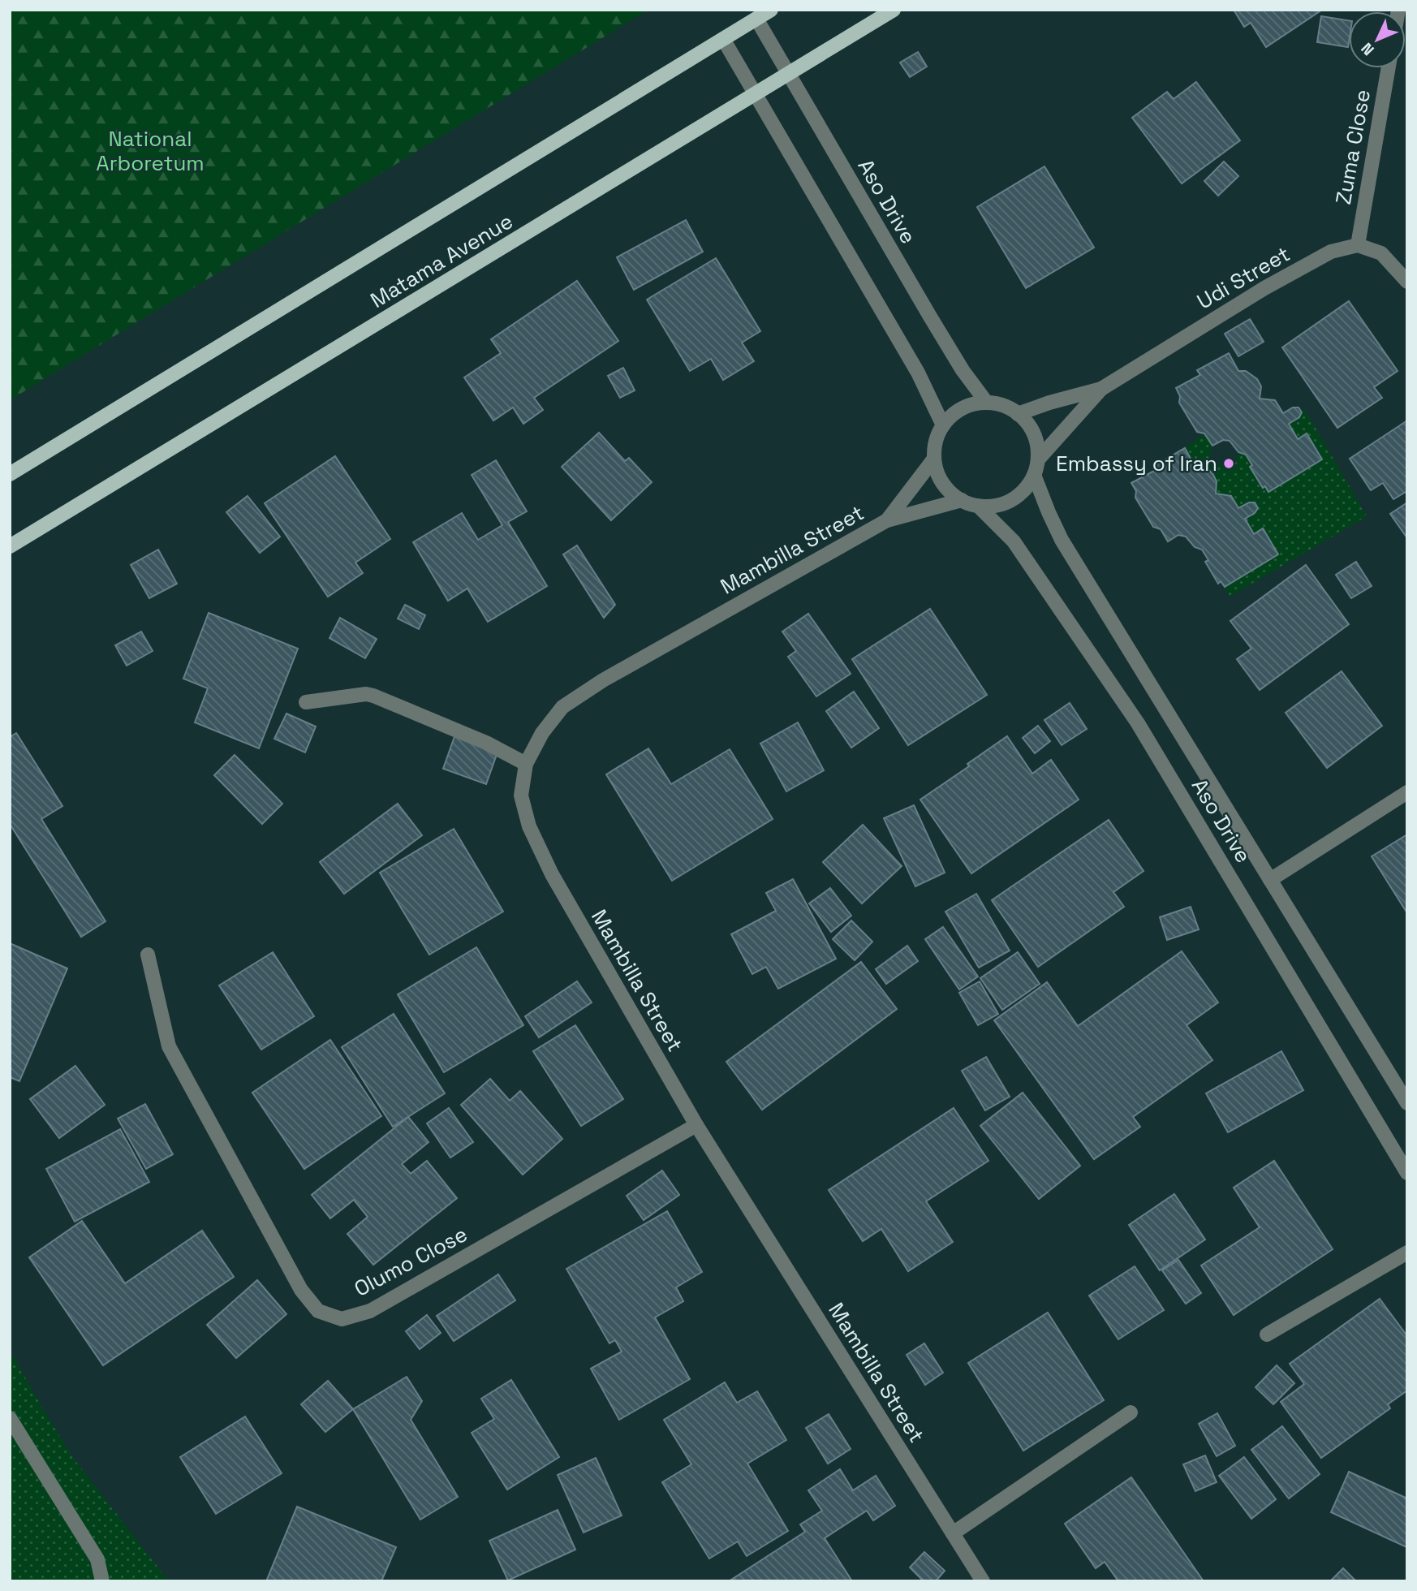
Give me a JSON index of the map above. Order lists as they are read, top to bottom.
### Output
{
  "streets": {
    "main road": ["Matama Avenue"],
    "street": [
      "Zuma Close",
      "Aso Drive",
      "Udi Street",
      "Mambilla Street",
      "Olumo Close"
    ]
  },
  "crossings": [
    ["Zuma Close", "Udi Street"],
    ["Aso Drive", "Matama Avenue"],
    ["Mambilla Street", "Olumo Close"]
  ],
  "parks": ["National Arboretum"],
  "places": ["Embassy of Iran"],
  "north": "bottom left"
}
